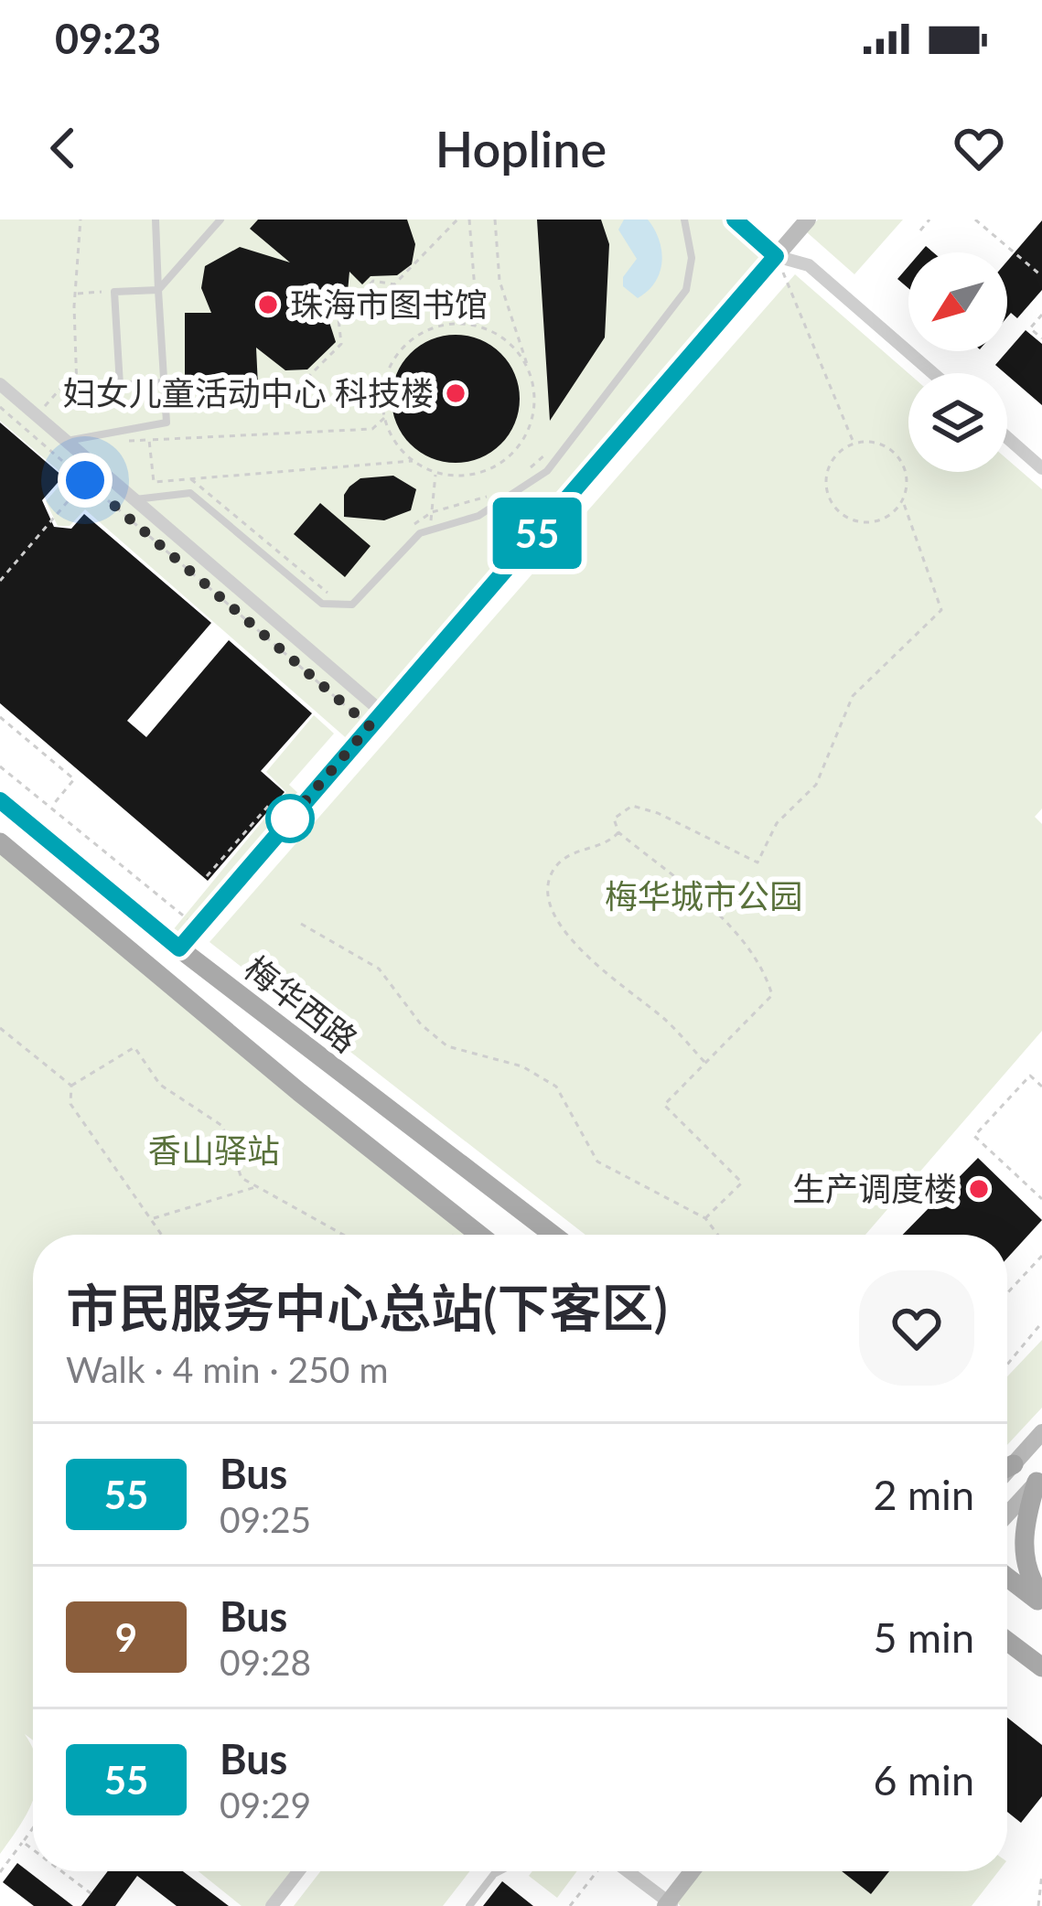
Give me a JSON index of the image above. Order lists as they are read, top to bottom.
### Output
{
  "streets": {
    "main road": ["梅华西路"]
  },
  "parks": ["梅华城市公园", "香山驿站"],
  "places": ["珠海市图书馆", "妇女儿童活动中心 科技楼", "生产调度楼"],
  "lines": ["bus line 55"],
  "north": "bottom left",
  "page": {
    "status": "09:23",
    "header": "Hopline",
    "on_map": "55",
    "heading": ["市民服务中心总站(下客区)", "Walk · 4 min · 250 m"],
    "list": [
      {
        "mark": "55",
        "name": "Bus",
        "note": "09:25",
        "value": "2 min"
      },
      {
        "mark": "9",
        "name": "Bus",
        "note": "09:28",
        "value": "5 min"
      },
      {
        "mark": "55",
        "name": "Bus",
        "note": "09:29",
        "value": "6 min"
      }
    ]
  }
}
